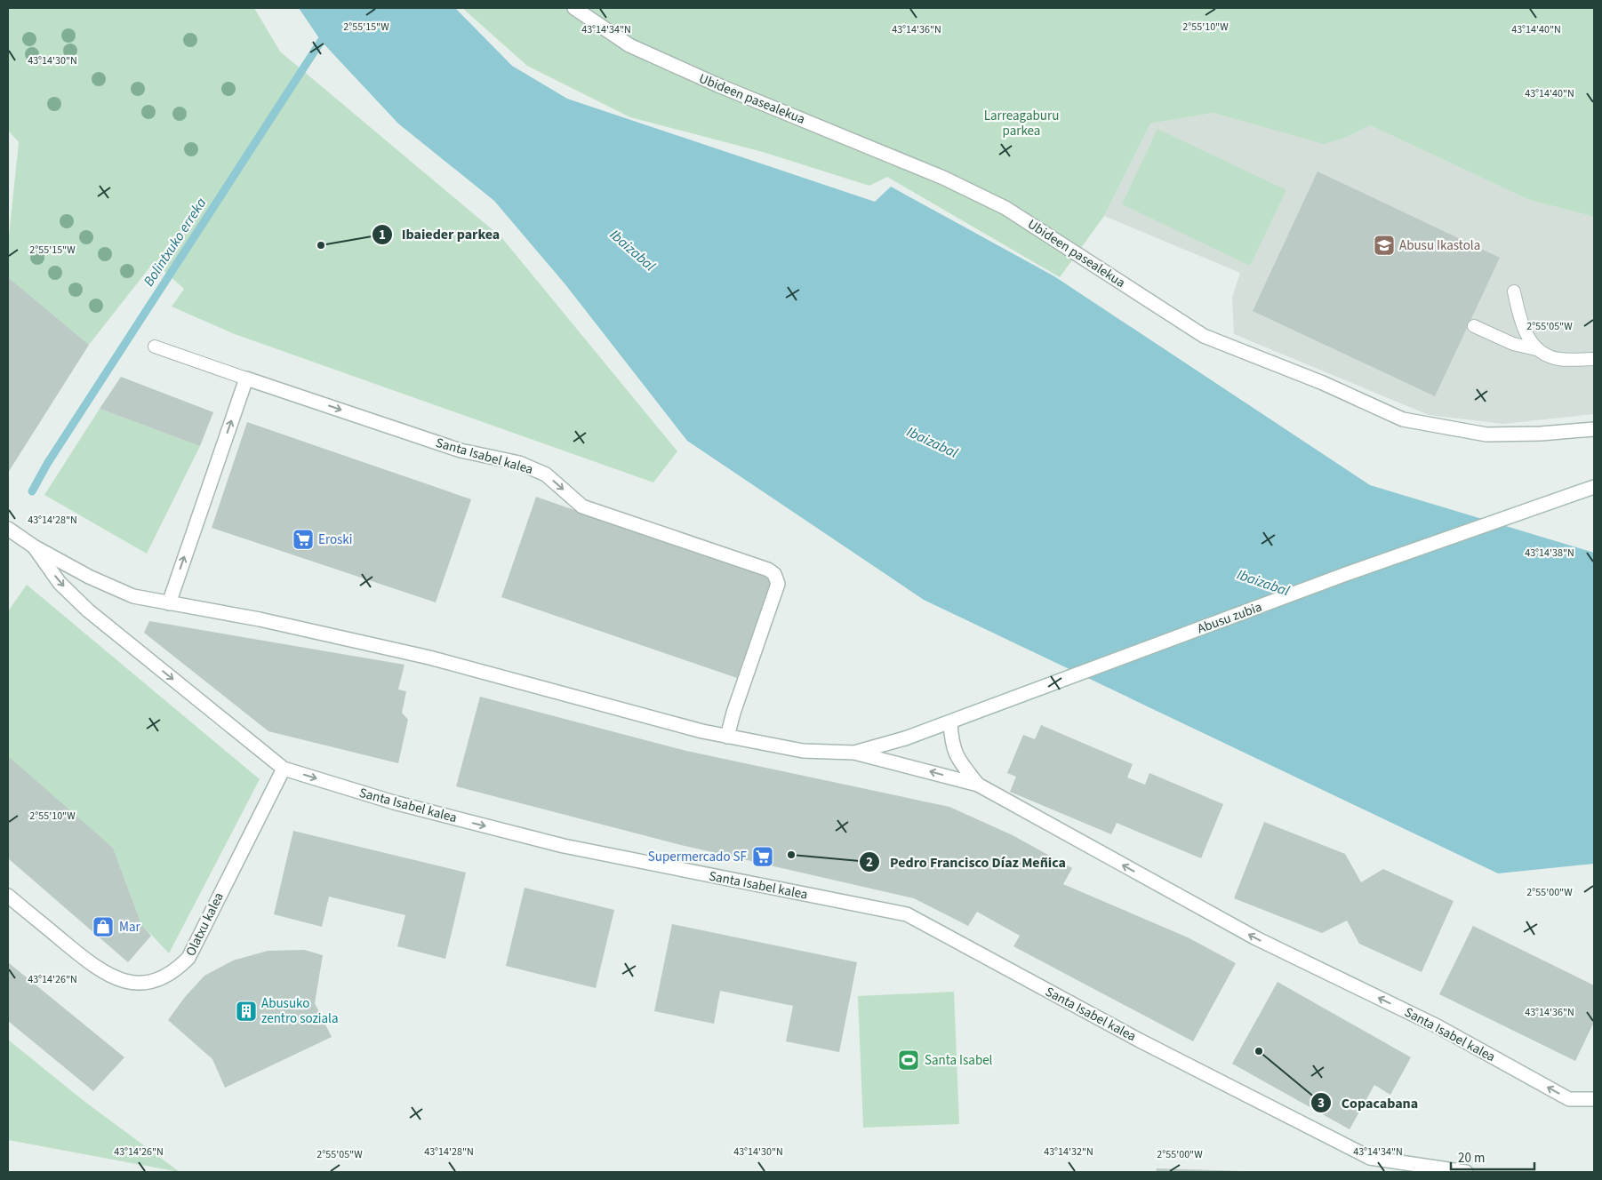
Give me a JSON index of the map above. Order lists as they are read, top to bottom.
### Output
{
  "streets": {
    "street": [
      "Ubideen pasealekua",
      "Santa Isabel kalea",
      "Abusu zubia",
      "Olatxu kalea"
    ]
  },
  "crossings": [
    ["Santa Isabel kalea", "Abusu zubia"],
    ["Santa Isabel kalea", "Olatxu kalea"]
  ],
  "water": ["Bolintxuko erreka", "Ibaizabal"],
  "parks": ["Larreagaburu parkea"],
  "places": {
    "other": ["Ibaieder parkea", "Pedro Francisco Díaz Meñica", "Copacabana"],
    "school or university": ["Abusu Ikastola"],
    "supermarket": ["Eroski", "Supermercado SF"],
    "shop": ["Mar"],
    "building": ["Abusuko zentro soziala"],
    "sports": ["Santa Isabel"]
  },
  "scale_bar": "20 m",
  "coordinates": [
    "2°55'10\"W",
    "2°55'15\"W",
    "43°14'34\"N",
    "43°14'36\"N",
    "43°14'40\"N",
    "43°14'30\"N",
    "2°55'05\"W",
    "43°14'28\"N",
    "43°14'38\"N",
    "2°55'00\"W",
    "43°14'26\"N",
    "43°14'32\"N"
  ]
}
